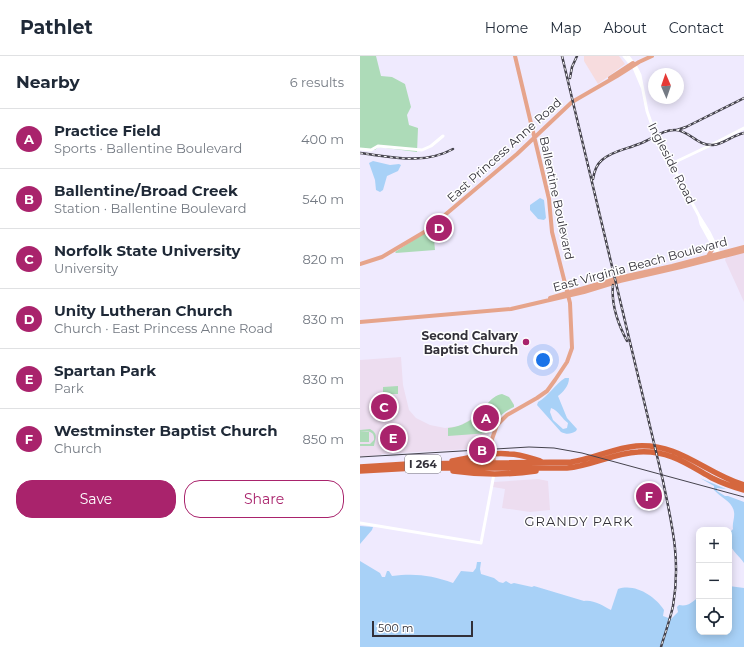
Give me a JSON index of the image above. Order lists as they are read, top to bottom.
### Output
{
  "streets": {
    "highway": ["I 264"],
    "main road": ["East Princess Anne Road", "Ballentine Boulevard", "East Virginia Beach Boulevard"],
    "street": ["Ingleside Road"]
  },
  "crossings": [
    ["East Princess Anne Road", "Ingleside Road"],
    ["East Princess Anne Road", "Ballentine Boulevard"],
    ["Ingleside Road", "East Virginia Beach Boulevard"],
    ["Ballentine Boulevard", "East Virginia Beach Boulevard"]
  ],
  "districts": ["GRANDY PARK"],
  "places": ["Second Calvary Baptist Church"],
  "scale_bar": "500 m",
  "north": "top",
  "page": {
    "header": "Pathlet",
    "nav": [
      "Home",
      "Map",
      "About",
      "Contact"
    ],
    "heading": ["Nearby", "6 results"],
    "list": [
      {
        "mark": "A",
        "name": "Practice Field",
        "note": "Sports · Ballentine Boulevard",
        "value": "400 m"
      },
      {
        "mark": "B",
        "name": "Ballentine/Broad Creek",
        "note": "Station · Ballentine Boulevard",
        "value": "540 m"
      },
      {
        "mark": "C",
        "name": "Norfolk State University",
        "note": "University",
        "value": "820 m"
      },
      {
        "mark": "D",
        "name": "Unity Lutheran Church",
        "note": "Church · East Princess Anne Road",
        "value": "830 m"
      },
      {
        "mark": "E",
        "name": "Spartan Park",
        "note": "Park",
        "value": "830 m"
      },
      {
        "mark": "F",
        "name": "Westminster Baptist Church",
        "note": "Church",
        "value": "850 m"
      }
    ],
    "pins": [
      "D",
      "C",
      "A",
      "E",
      "B",
      "F"
    ],
    "buttons": ["Save", "Share"],
    "map_buttons": ["+", "−"],
    "scale": "500 m"
  }
}
